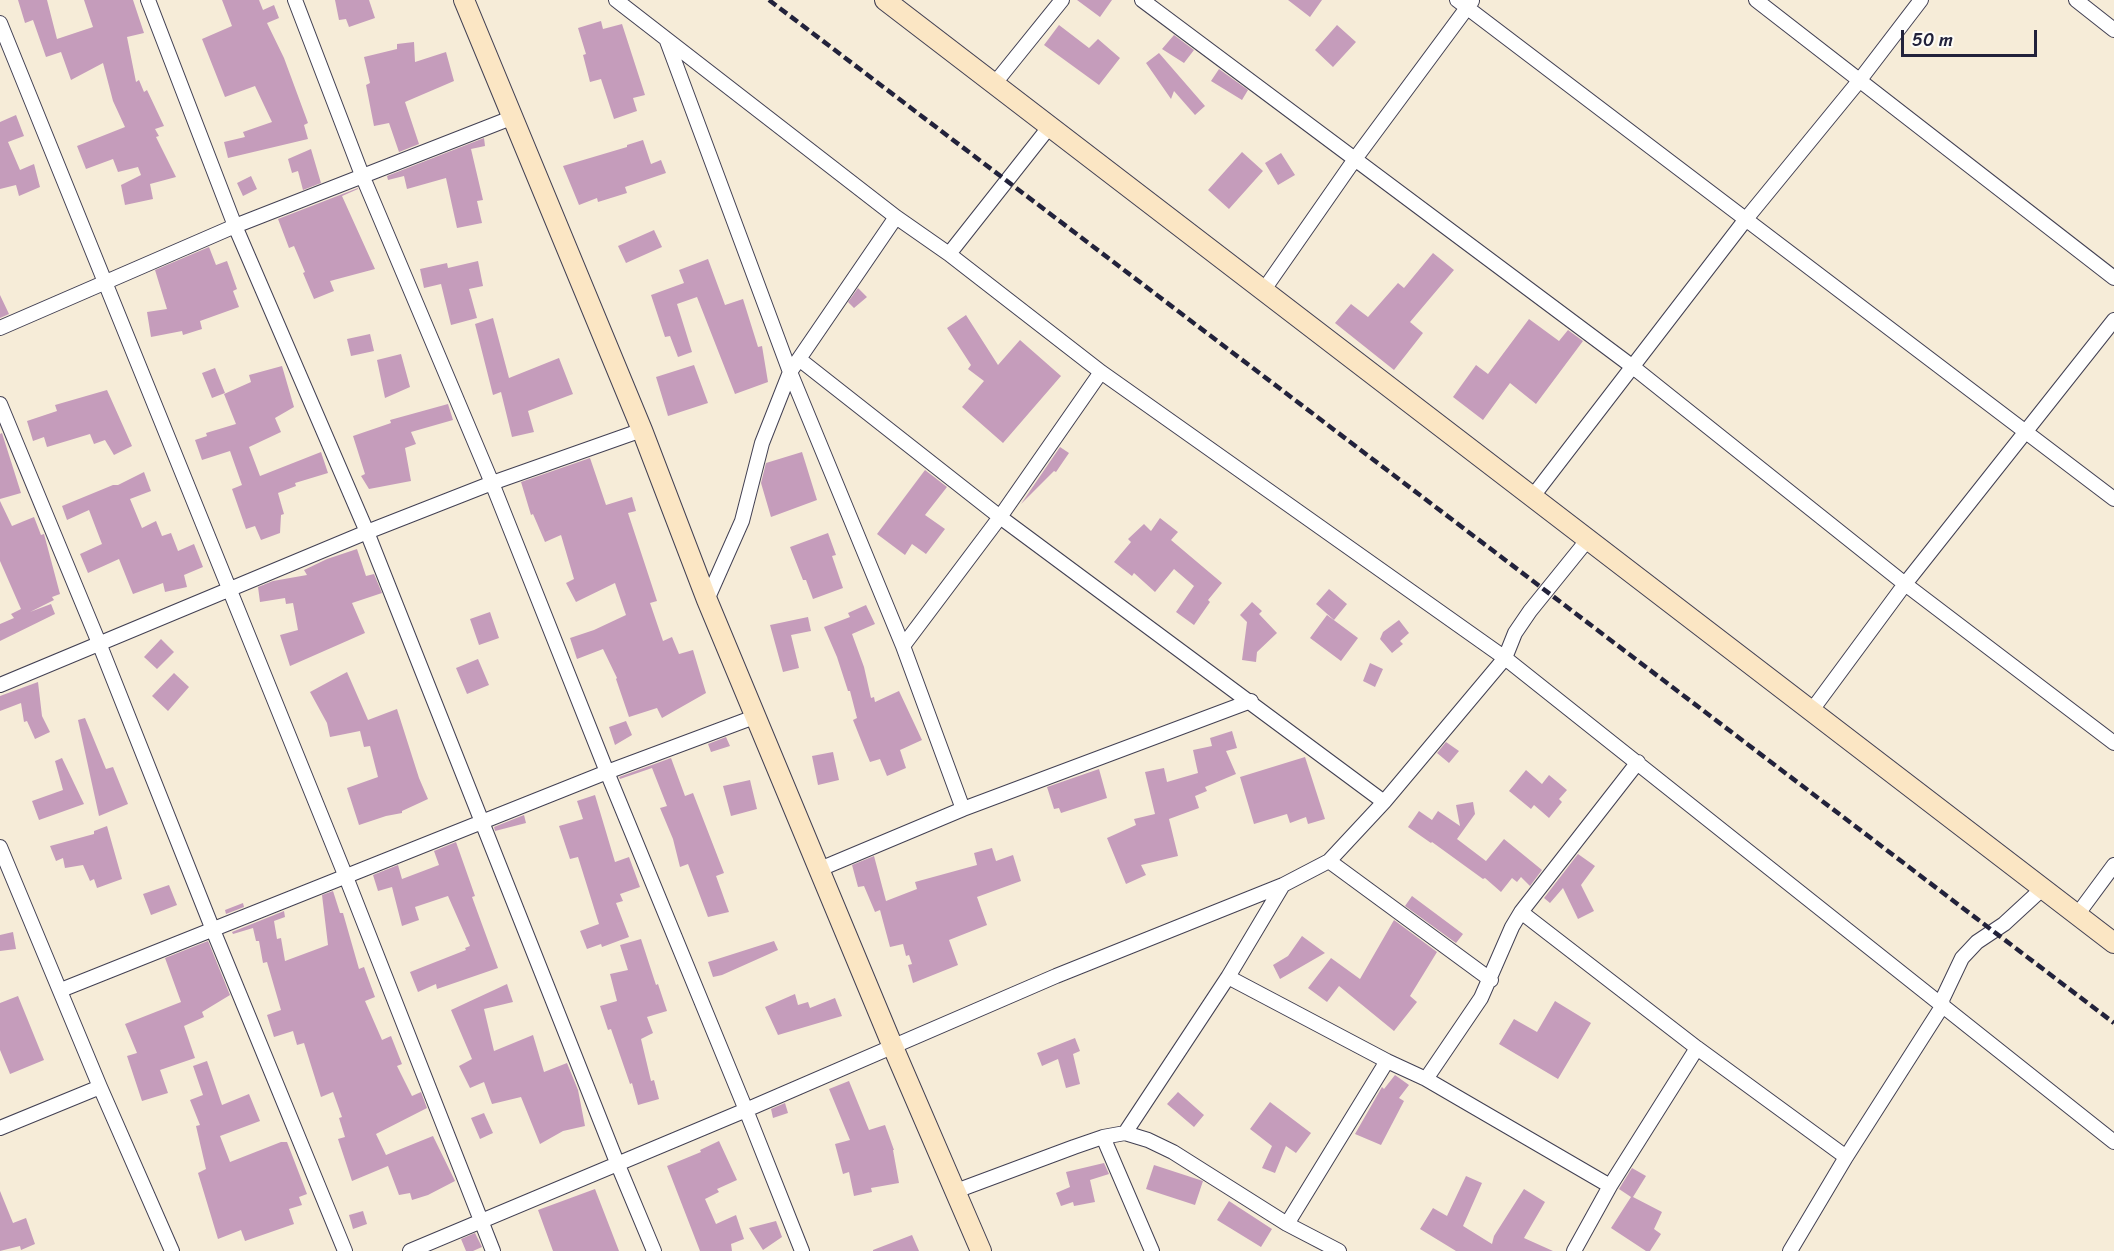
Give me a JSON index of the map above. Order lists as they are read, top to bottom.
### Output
{
  "scale_bar": "50 m"
}
